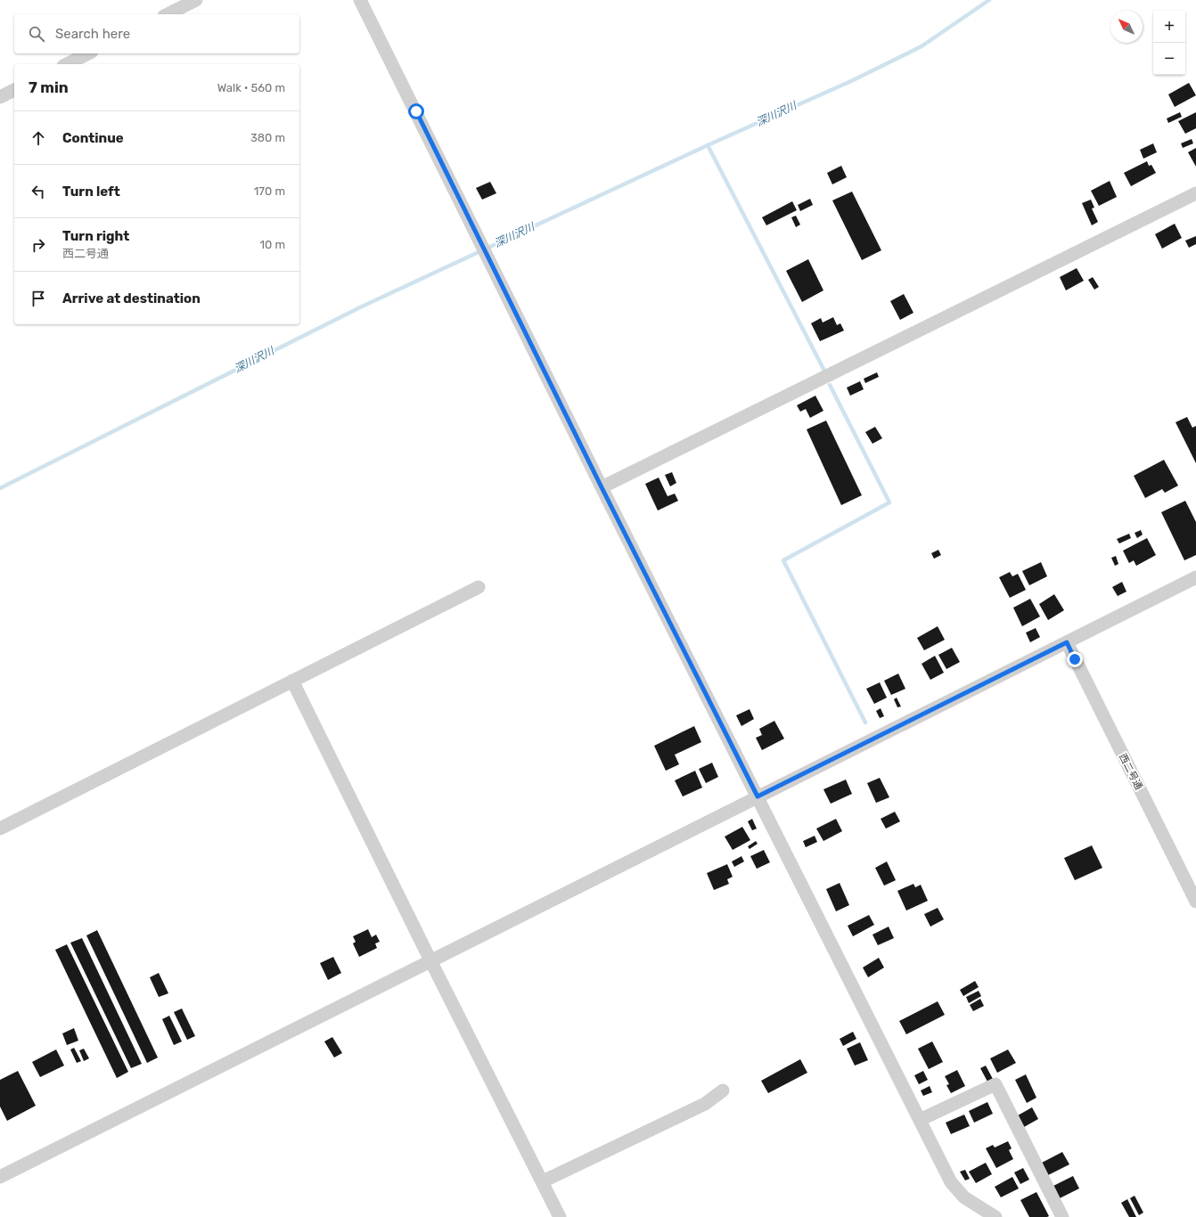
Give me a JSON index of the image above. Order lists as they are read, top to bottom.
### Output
{
  "streets": {
    "street": ["西二号通"]
  },
  "water": ["深川沢川"],
  "north": "top left",
  "page": {
    "map_buttons": ["+", "−"],
    "search": "Search here",
    "heading": ["7 min", "Walk · 560 m"],
    "list": [
      ["Continue", "380 m"],
      ["Turn left", "170 m"],
      ["Turn right", "西二号通", "10 m"],
      "Arrive at destination"
    ]
  }
}
